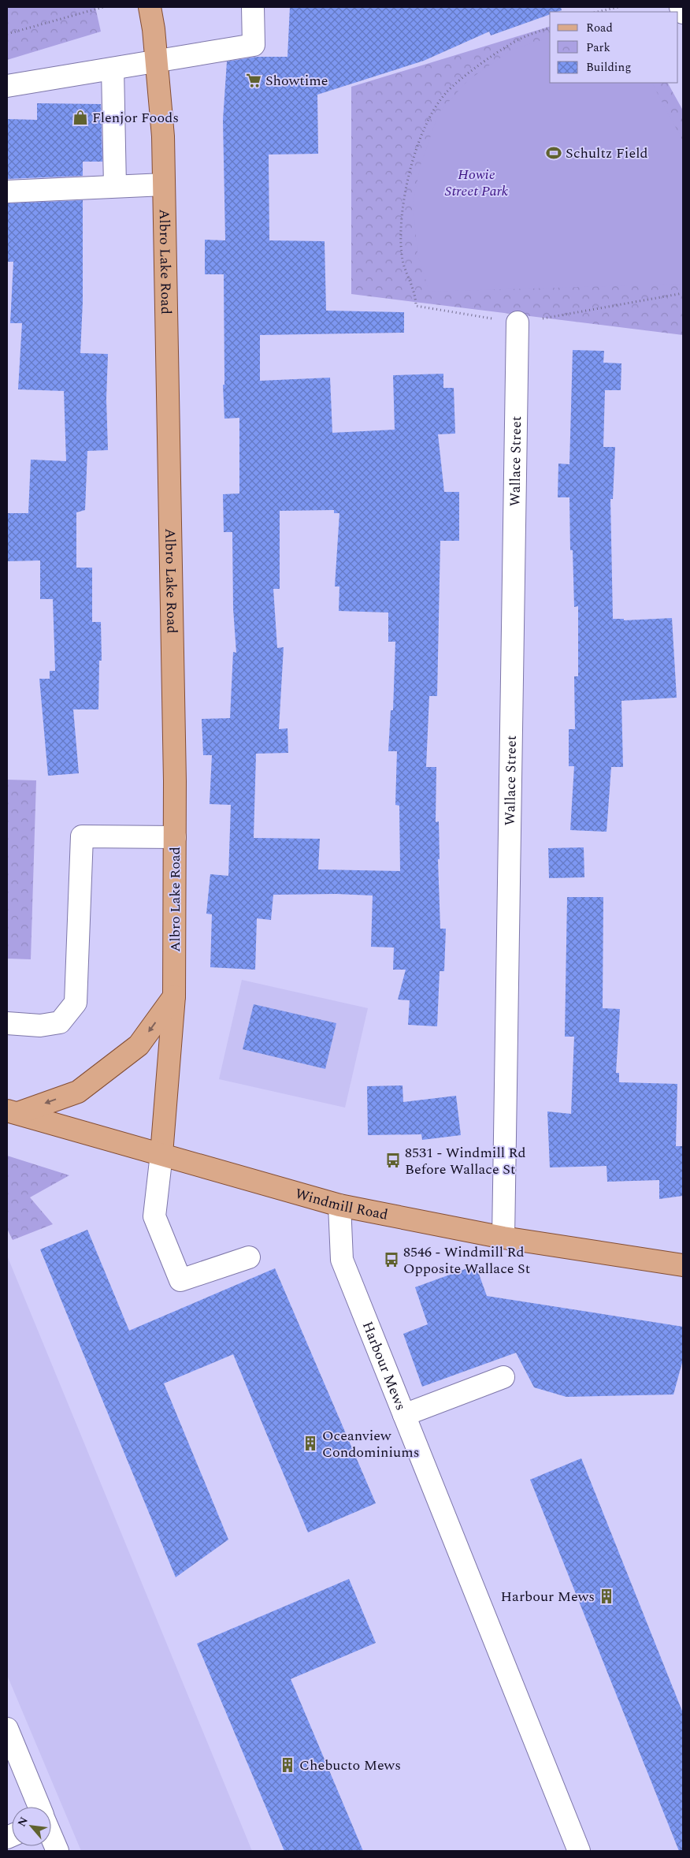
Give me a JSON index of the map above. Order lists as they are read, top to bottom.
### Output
{
  "streets": {
    "main road": ["Albro Lake Road", "Windmill Road"],
    "street": ["Wallace Street", "Harbour Mews"]
  },
  "crossings": [
    ["Albro Lake Road", "Windmill Road"],
    ["Wallace Street", "Windmill Road"],
    ["Windmill Road", "Harbour Mews"]
  ],
  "parks": ["Howie Street Park"],
  "places": {
    "supermarket": ["Showtime"],
    "shop": ["Flenjor Foods"],
    "sports": ["Schultz Field"],
    "bus stop": ["8531 - Windmill Rd Before Wallace St", "8546 - Windmill Rd Opposite Wallace St"],
    "building": ["Oceanview Condominiums", "Harbour Mews", "Chebucto Mews"]
  },
  "legend": ["Road", "Park", "Building"],
  "north": "top left"
}
